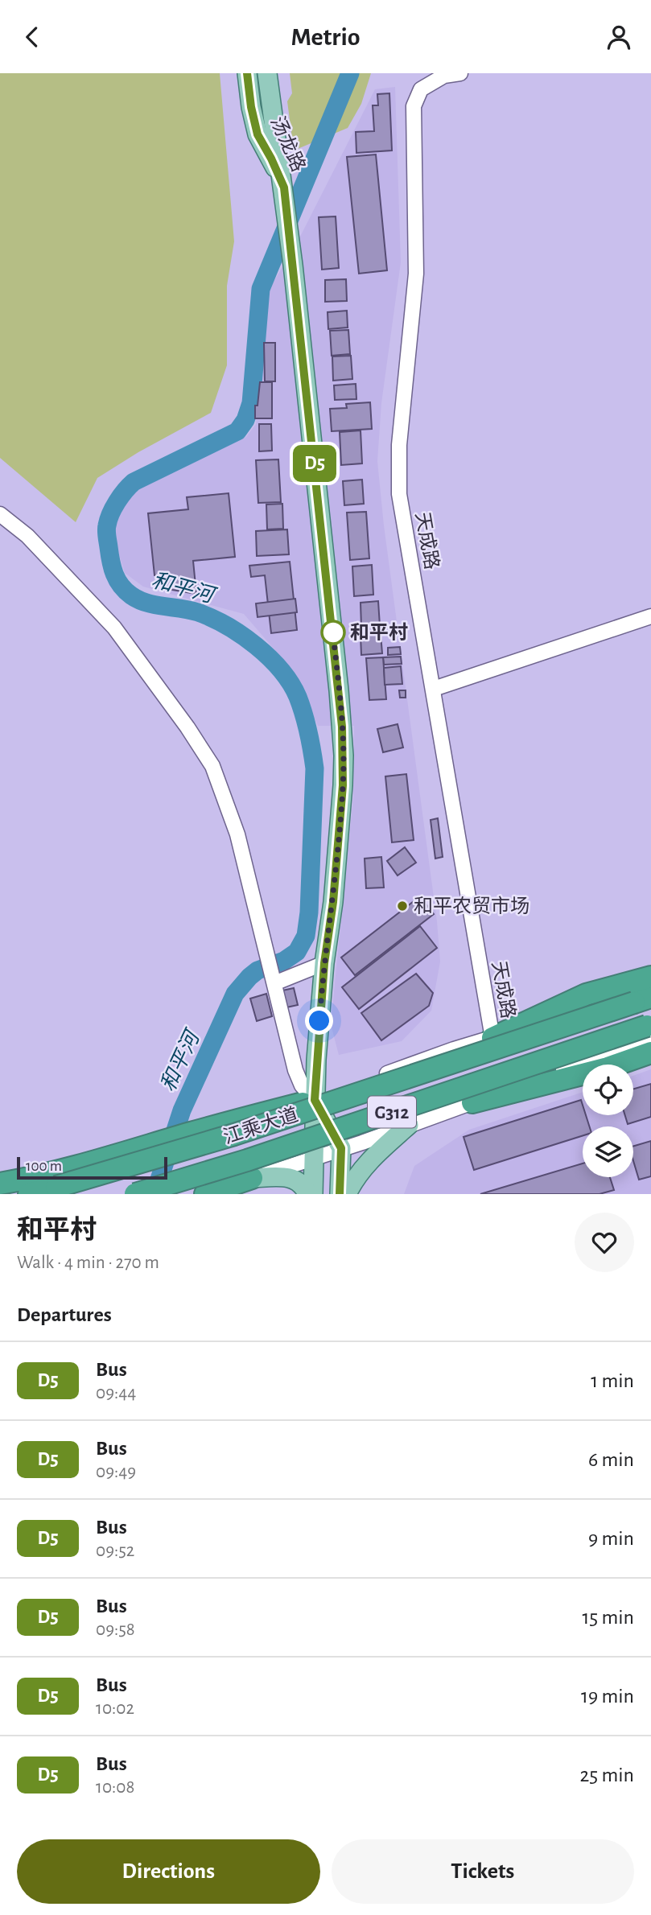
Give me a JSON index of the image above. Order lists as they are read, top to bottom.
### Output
{
  "streets": {
    "highway": ["G312", "江乘大道"],
    "main road": ["汤龙路"],
    "street": ["天成路"]
  },
  "water": ["和平河"],
  "places": ["和平村", "和平农贸市场"],
  "lines": ["bus line D5"],
  "scale_bar": "100 m",
  "page": {
    "header": "Metrio",
    "on_map": "D5",
    "scale": "100 m",
    "heading": [
      ["和平村", "Walk · 4 min · 270 m"],
      "Departures"
    ],
    "list": [
      {
        "mark": "D5",
        "name": "Bus",
        "note": "09:44",
        "value": "1 min"
      },
      {
        "mark": "D5",
        "name": "Bus",
        "note": "09:49",
        "value": "6 min"
      },
      {
        "mark": "D5",
        "name": "Bus",
        "note": "09:52",
        "value": "9 min"
      },
      {
        "mark": "D5",
        "name": "Bus",
        "note": "09:58",
        "value": "15 min"
      },
      {
        "mark": "D5",
        "name": "Bus",
        "note": "10:02",
        "value": "19 min"
      },
      {
        "mark": "D5",
        "name": "Bus",
        "note": "10:08",
        "value": "25 min"
      }
    ],
    "buttons": ["Directions", "Tickets"]
  }
}
